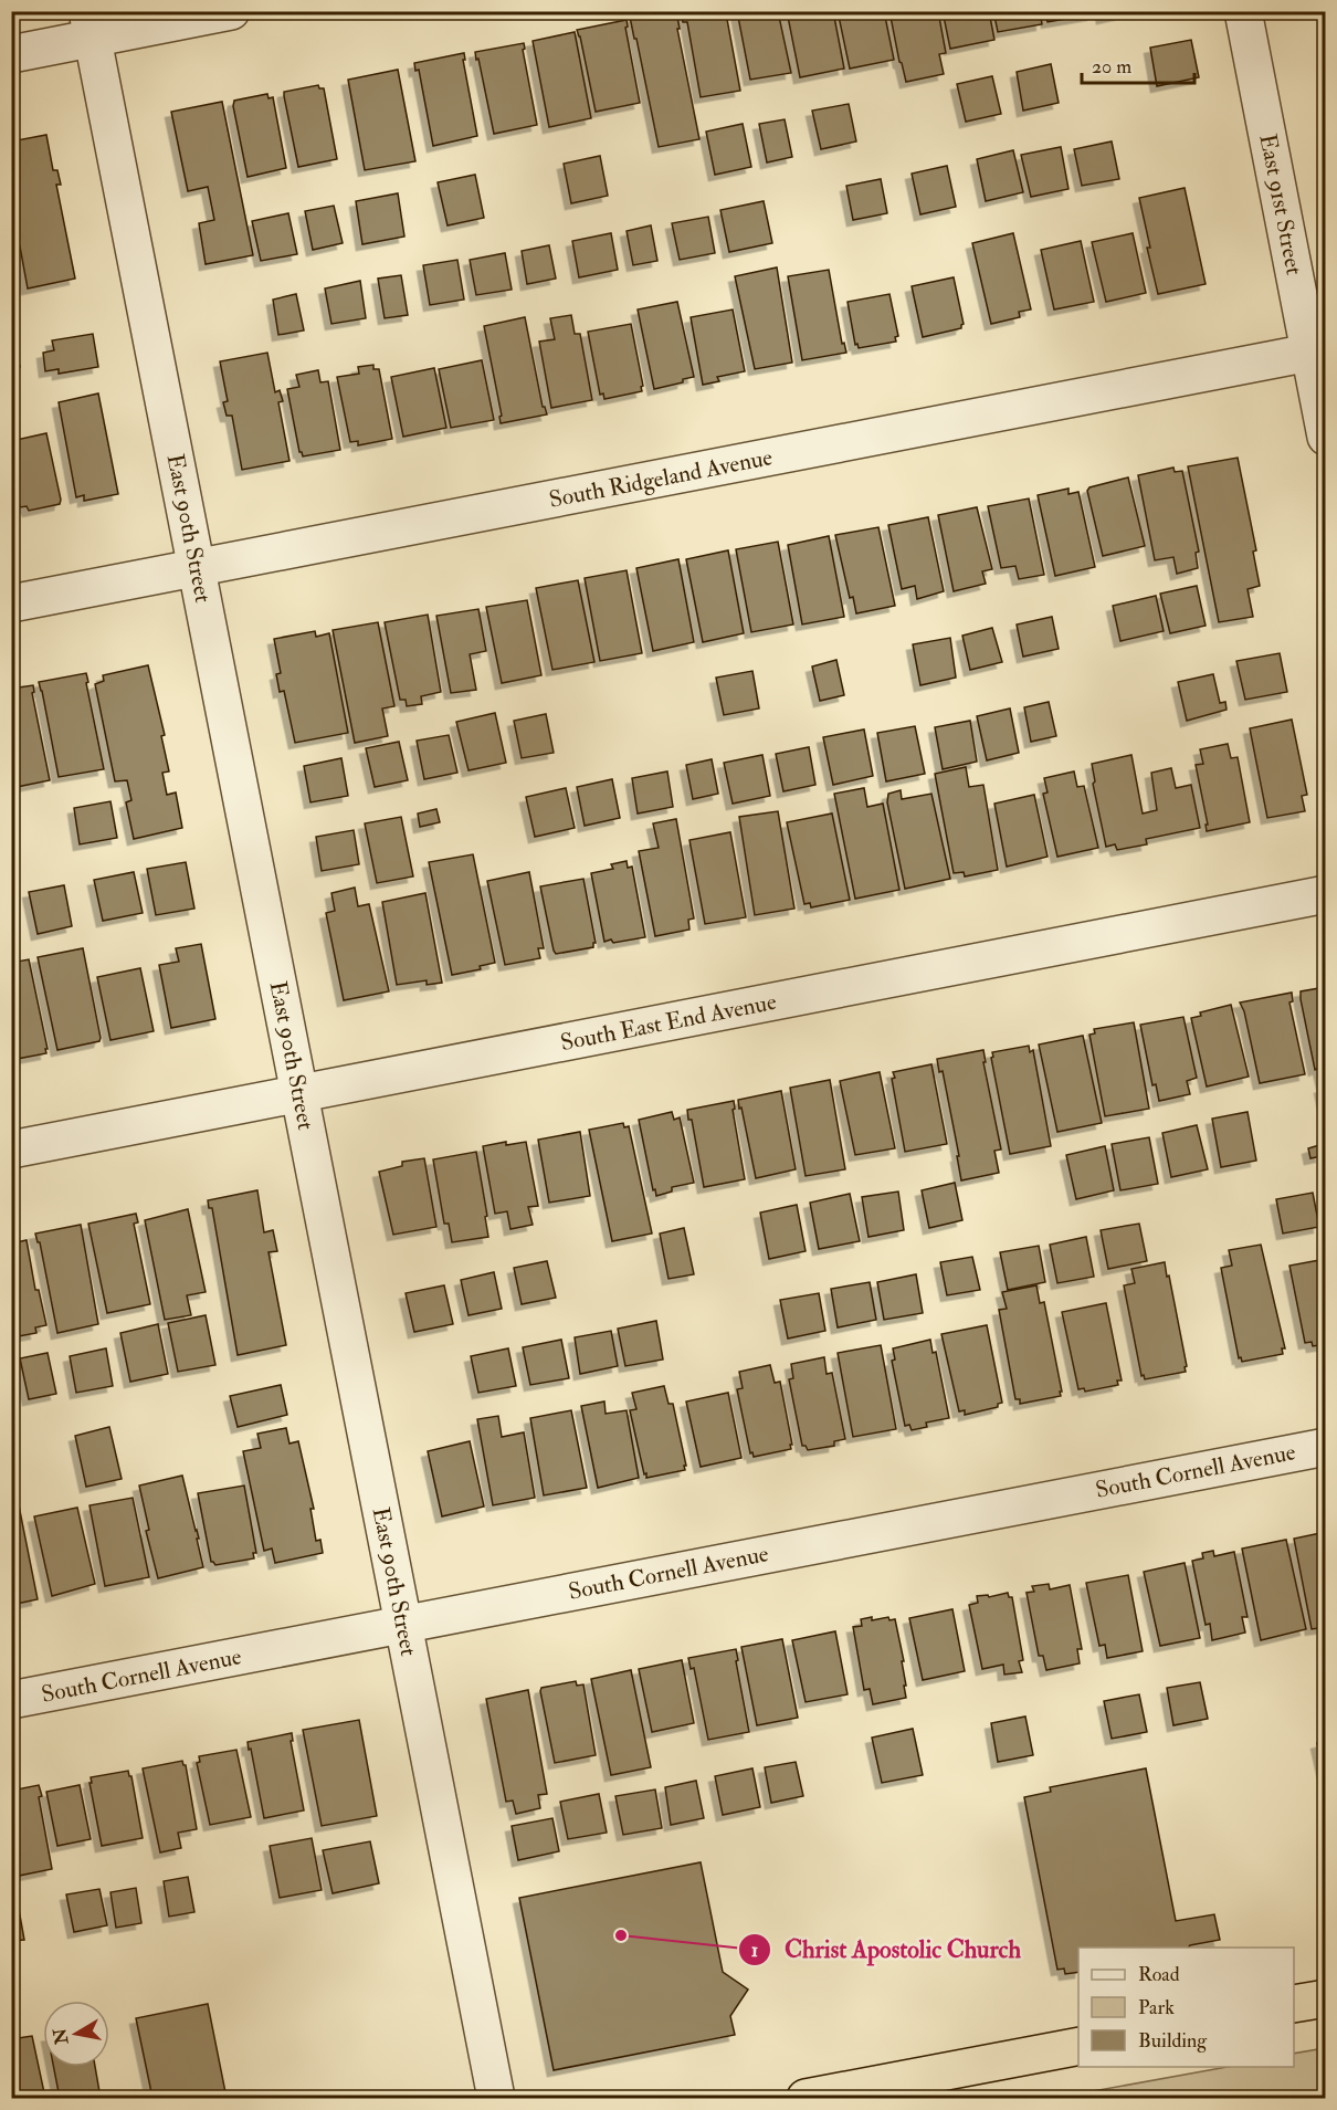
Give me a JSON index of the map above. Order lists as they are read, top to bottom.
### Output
{
  "streets": {
    "street": [
      "East 91st Street",
      "South Ridgeland Avenue",
      "East 90th Street",
      "South East End Avenue",
      "South Cornell Avenue"
    ]
  },
  "crossings": [
    ["East 91st Street", "South Ridgeland Avenue"],
    ["South Ridgeland Avenue", "East 90th Street"],
    ["East 90th Street", "South East End Avenue"],
    ["East 90th Street", "South Cornell Avenue"]
  ],
  "places": ["Christ Apostolic Church"],
  "legend": ["Road", "Park", "Building"],
  "scale_bar": "20 m",
  "north": "left"
}
